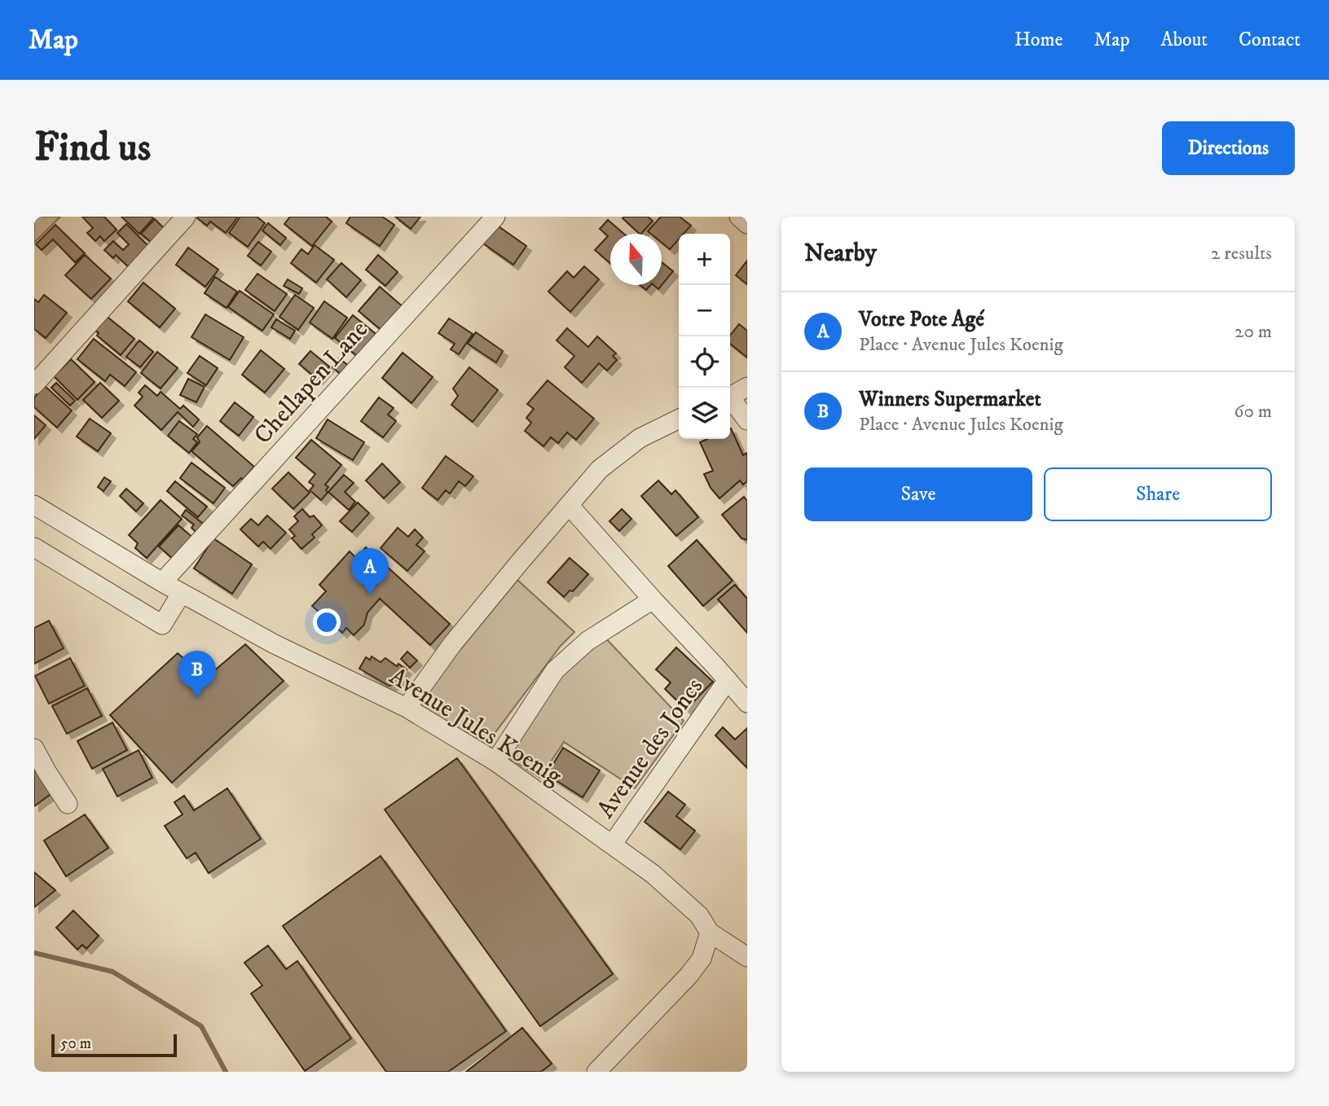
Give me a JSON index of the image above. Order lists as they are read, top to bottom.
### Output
{
  "streets": {
    "street": ["Chellapen Lane", "Avenue Jules Koenig", "Avenue des Joncs"]
  },
  "crossings": [
    ["Chellapen Lane", "Avenue Jules Koenig"],
    ["Avenue Jules Koenig", "Avenue des Joncs"]
  ],
  "scale_bar": "50 m",
  "north": "top",
  "page": {
    "header": "Map",
    "nav": [
      "Home",
      "Map",
      "About",
      "Contact"
    ],
    "buttons": [
      "Directions",
      ["Save", "Share"]
    ],
    "title": "Find us",
    "heading": ["Nearby", "2 results"],
    "map_buttons": ["+", "−"],
    "list": [
      {
        "mark": "A",
        "name": "Votre Pote Agé",
        "note": "Place · Avenue Jules Koenig",
        "value": "20 m"
      },
      {
        "mark": "B",
        "name": "Winners Supermarket",
        "note": "Place · Avenue Jules Koenig",
        "value": "60 m"
      }
    ],
    "pins": ["A", "B"],
    "scale": "50 m"
  }
}
